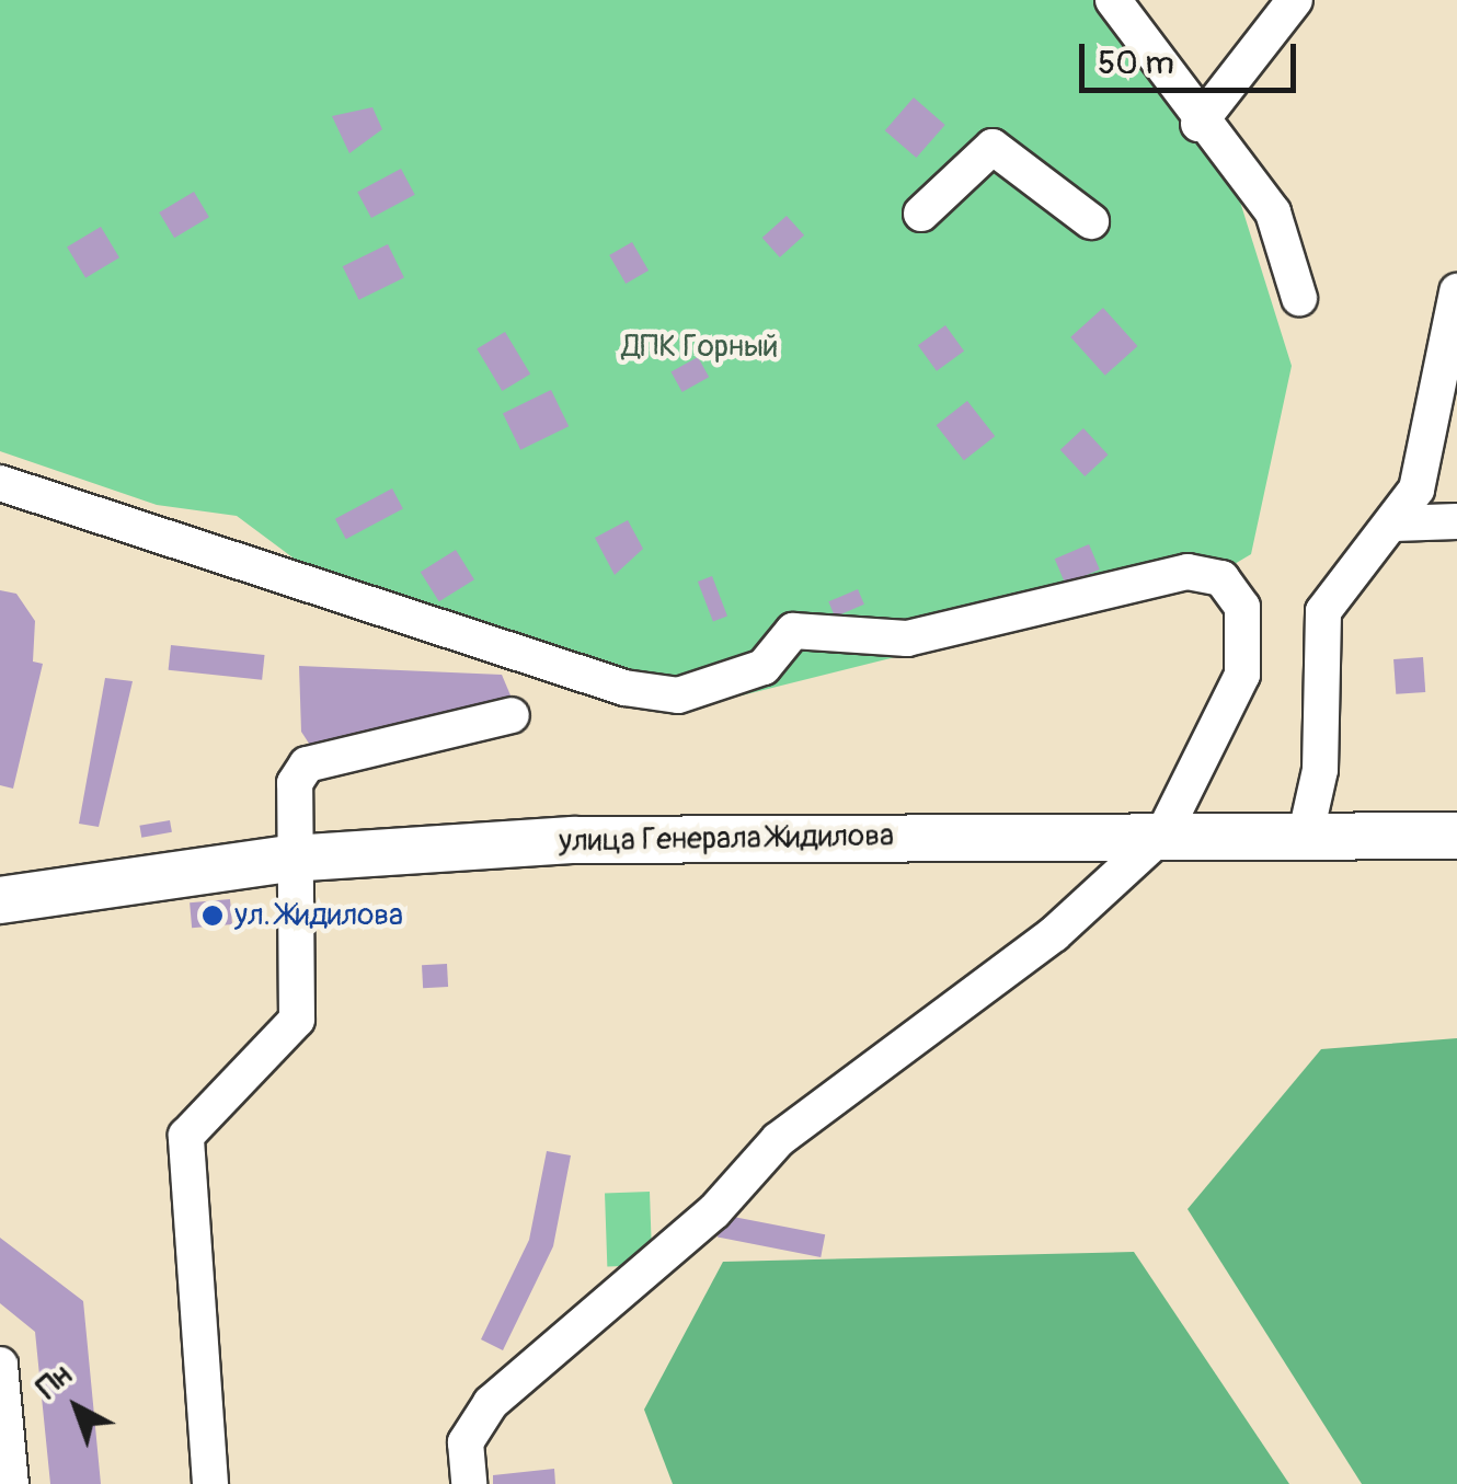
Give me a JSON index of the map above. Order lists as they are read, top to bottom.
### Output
{
  "streets": {
    "main road": ["улица Генерала Жидилова"]
  },
  "parks": ["ДПК Горный"],
  "places": ["ул. Жидилова"],
  "scale_bar": "50 m",
  "north": "top left"
}
